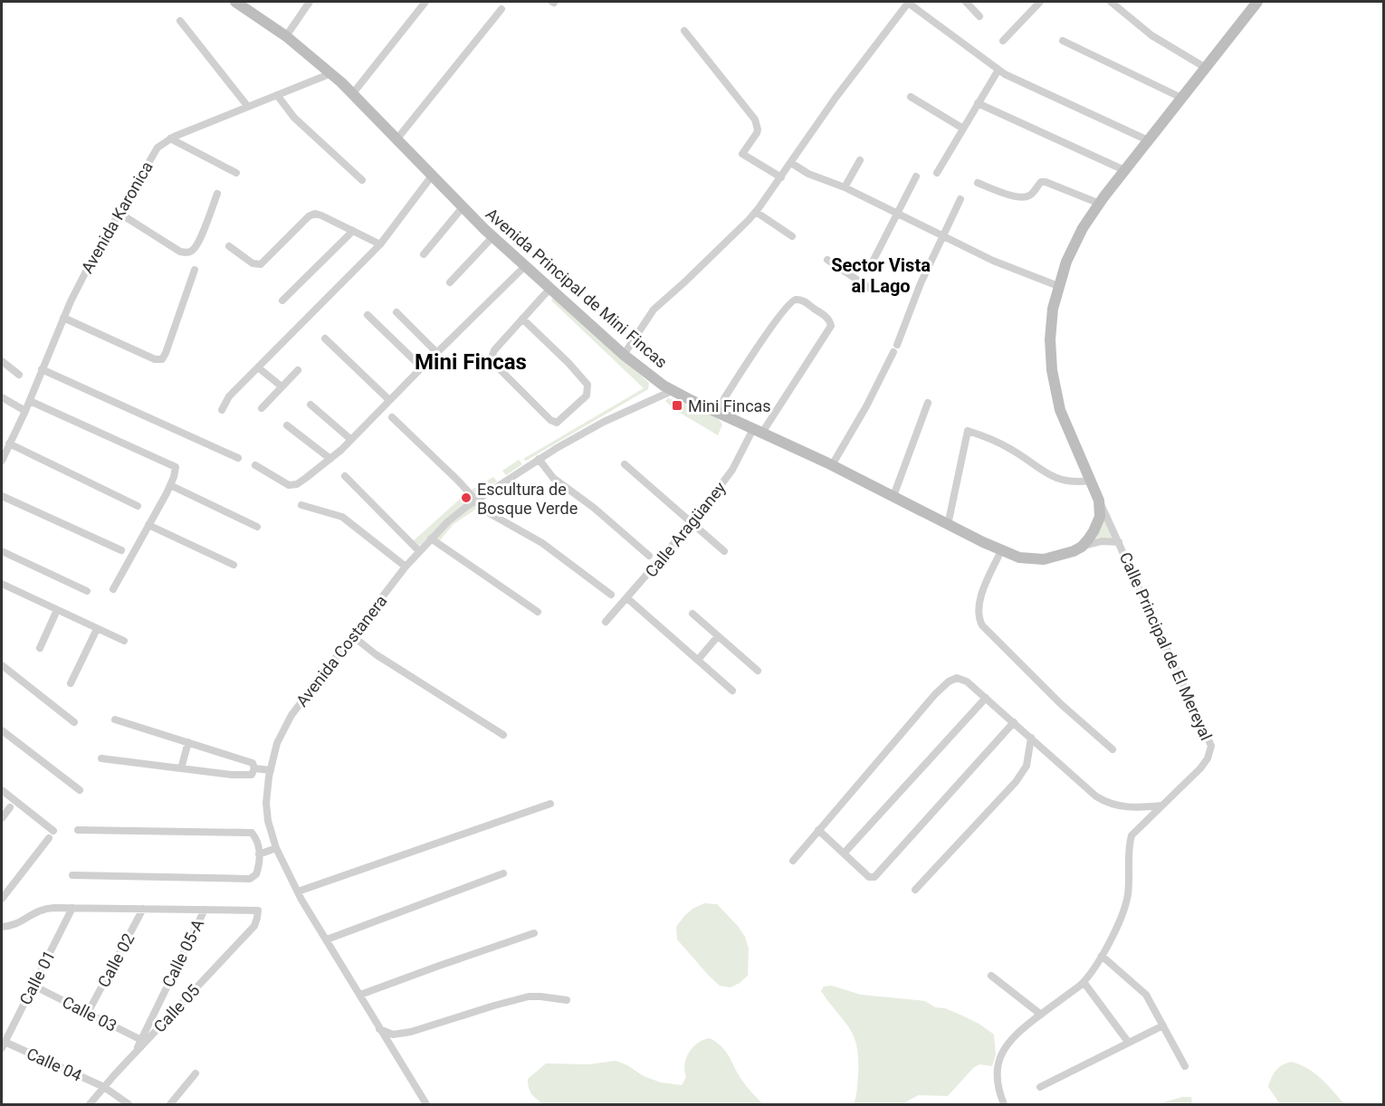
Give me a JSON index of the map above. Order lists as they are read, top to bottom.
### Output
{
  "streets": {
    "street": [
      "Avenida Karonica",
      "Avenida Principal de Mini Fincas",
      "Calle Aragüaney",
      "Calle Principal de El Mereyal",
      "Avenida Costanera",
      "Calle 05-A",
      "Calle 02",
      "Calle 01",
      "Calle 05",
      "Calle 03",
      "Calle 04"
    ]
  },
  "crossings": [
    ["Avenida Karonica", "Avenida Principal de Mini Fincas"],
    ["Avenida Principal de Mini Fincas", "Calle Aragüaney"],
    ["Avenida Principal de Mini Fincas", "Avenida Costanera"],
    ["Calle 05-A", "Calle 05"],
    ["Calle 05-A", "Calle 03"],
    ["Calle 02", "Calle 03"],
    ["Calle 01", "Calle 03"],
    ["Calle 01", "Calle 04"],
    ["Calle 05", "Calle 03"],
    ["Calle 05", "Calle 04"]
  ],
  "districts": ["Sector Vista al Lago", "Mini Fincas"],
  "places": {
    "transit": ["Mini Fincas"],
    "other": ["Escultura de Bosque Verde"]
  }
}
